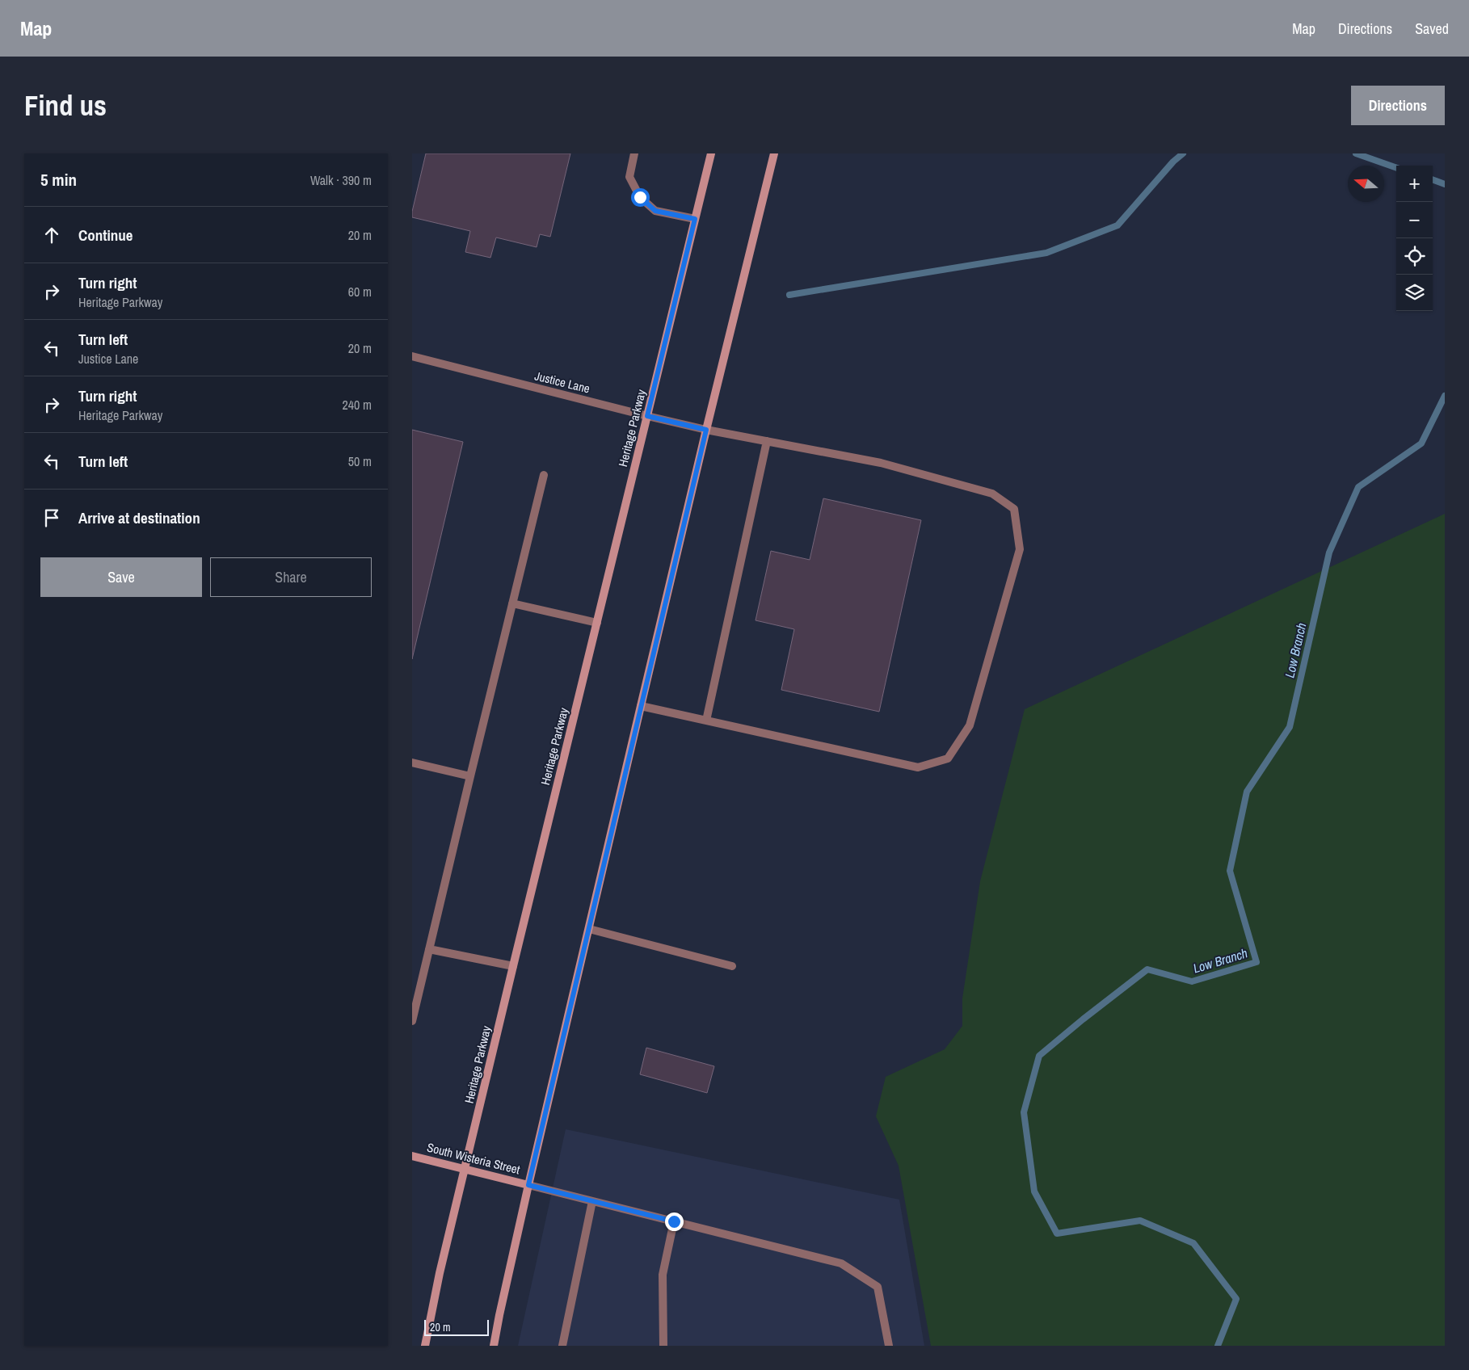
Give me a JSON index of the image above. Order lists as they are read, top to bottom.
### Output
{
  "streets": {
    "main road": ["Heritage Parkway", "South Wisteria Street"],
    "street": ["Justice Lane"]
  },
  "crossings": [
    ["Justice Lane", "Heritage Parkway"],
    ["Heritage Parkway", "South Wisteria Street"]
  ],
  "water": ["Low Branch"],
  "scale_bar": "20 m",
  "north": "left",
  "page": {
    "header": "Map",
    "nav": ["Map", "Directions", "Saved"],
    "buttons": [
      "Directions",
      ["Save", "Share"]
    ],
    "title": "Find us",
    "heading": ["5 min", "Walk · 390 m"],
    "map_buttons": ["+", "−"],
    "list": [
      ["Continue", "20 m"],
      ["Turn right", "Heritage Parkway", "60 m"],
      ["Turn left", "Justice Lane", "20 m"],
      ["Turn right", "Heritage Parkway", "240 m"],
      ["Turn left", "50 m"],
      "Arrive at destination"
    ],
    "scale": "20 m"
  }
}
